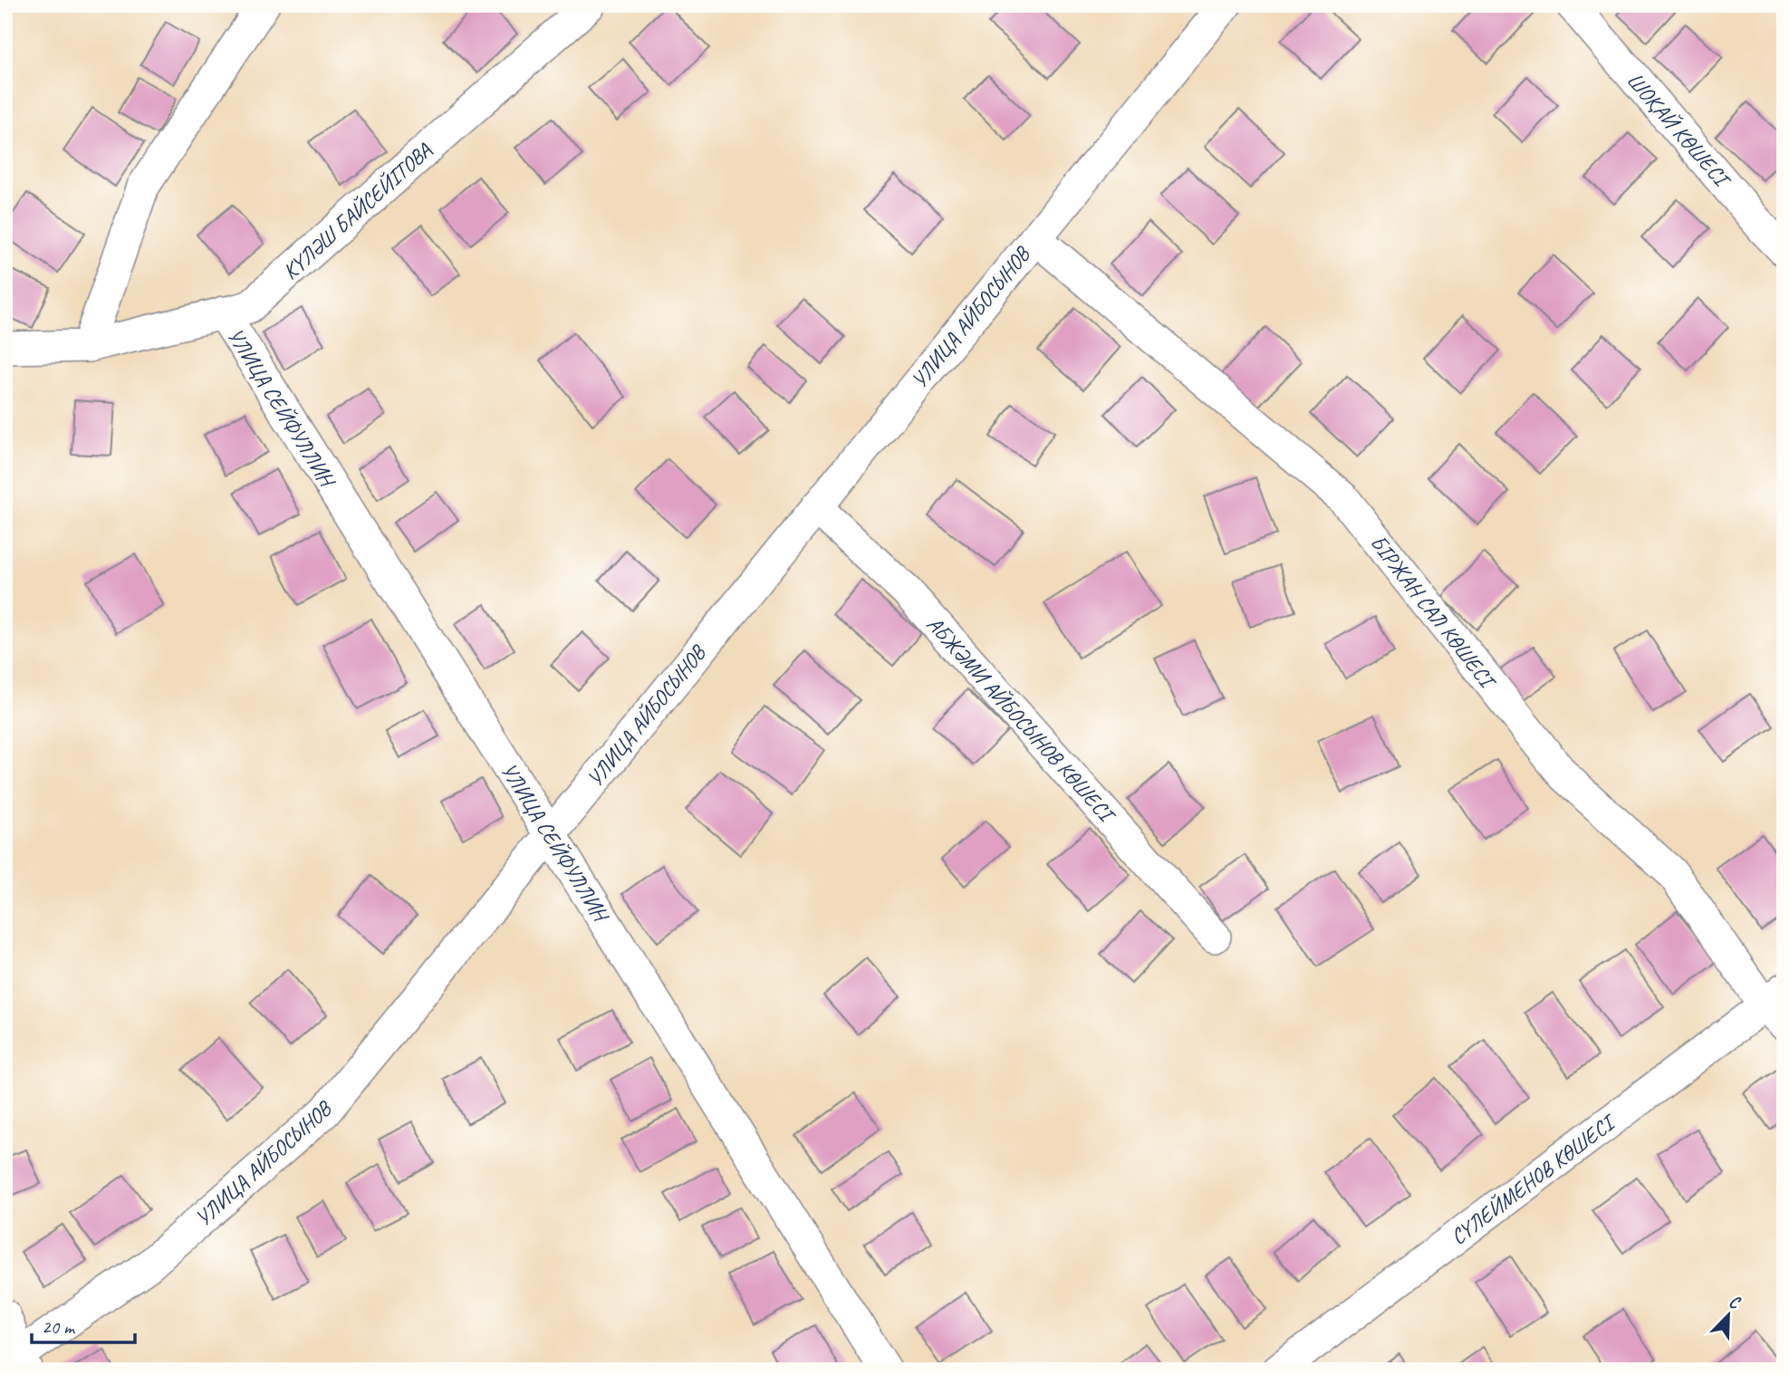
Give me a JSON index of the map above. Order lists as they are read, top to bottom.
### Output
{
  "streets": {
    "street": [
      "ШОҚАЙ КӨШЕСІ",
      "КҮЛӘШ БАЙСЕЙІТОВА",
      "УЛИЦА АЙБОСЫНОВ",
      "УЛИЦА СЕЙФУЛЛИН",
      "БІРЖАН САЛ КӨШЕСІ",
      "АБЖӘМИ АЙБОСЫНОВ КӨШЕСІ",
      "СҮЛЕЙМЕНОВ КӨШЕСІ"
    ]
  },
  "crossings": [
    ["КҮЛӘШ БАЙСЕЙІТОВА", "УЛИЦА СЕЙФУЛЛИН"],
    ["УЛИЦА АЙБОСЫНОВ", "УЛИЦА СЕЙФУЛЛИН"],
    ["УЛИЦА АЙБОСЫНОВ", "БІРЖАН САЛ КӨШЕСІ"],
    ["УЛИЦА АЙБОСЫНОВ", "АБЖӘМИ АЙБОСЫНОВ КӨШЕСІ"],
    ["БІРЖАН САЛ КӨШЕСІ", "СҮЛЕЙМЕНОВ КӨШЕСІ"]
  ],
  "scale_bar": "20 m",
  "north": "top right"
}
